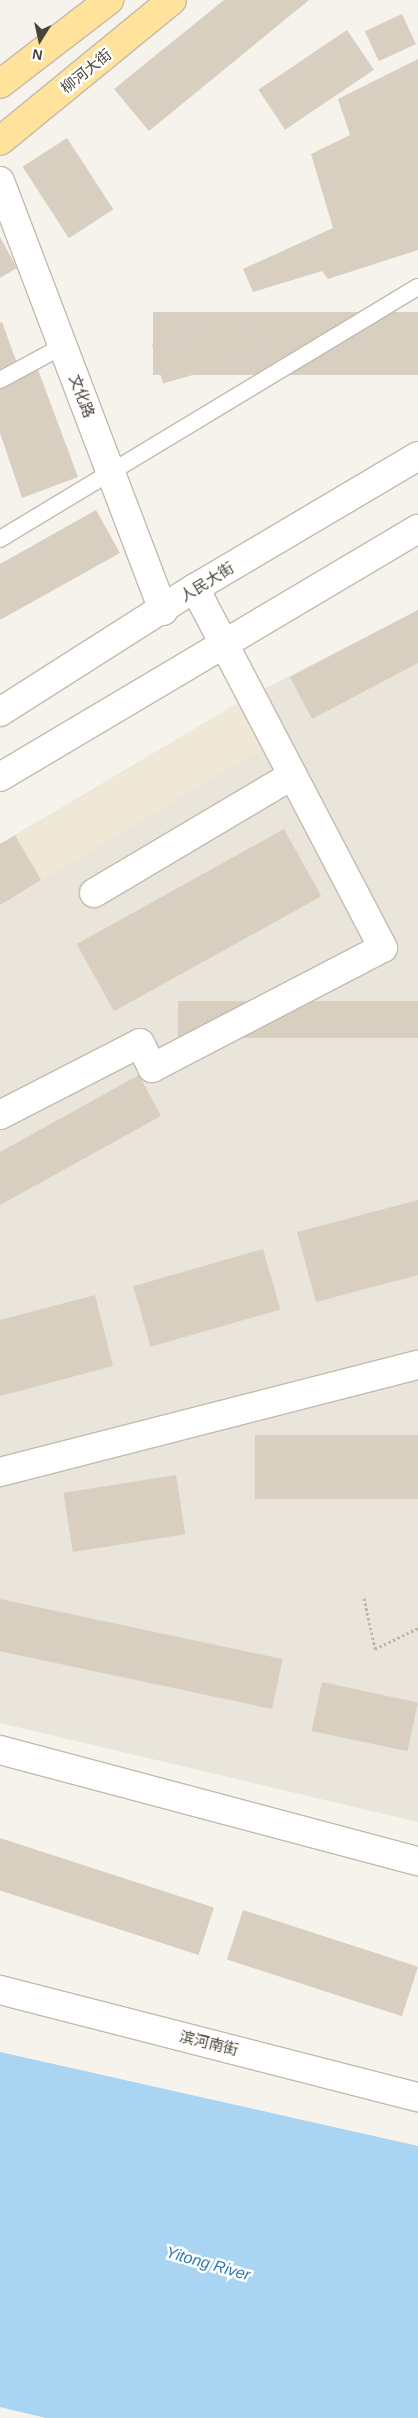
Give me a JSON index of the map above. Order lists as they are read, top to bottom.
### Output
{
  "streets": {
    "main road": ["柳河大街"],
    "street": ["文化路", "人民大街", "滨河南街"]
  },
  "crossings": [
    ["文化路", "人民大街"]
  ],
  "water": ["Yitong River"],
  "north": "bottom"
}
